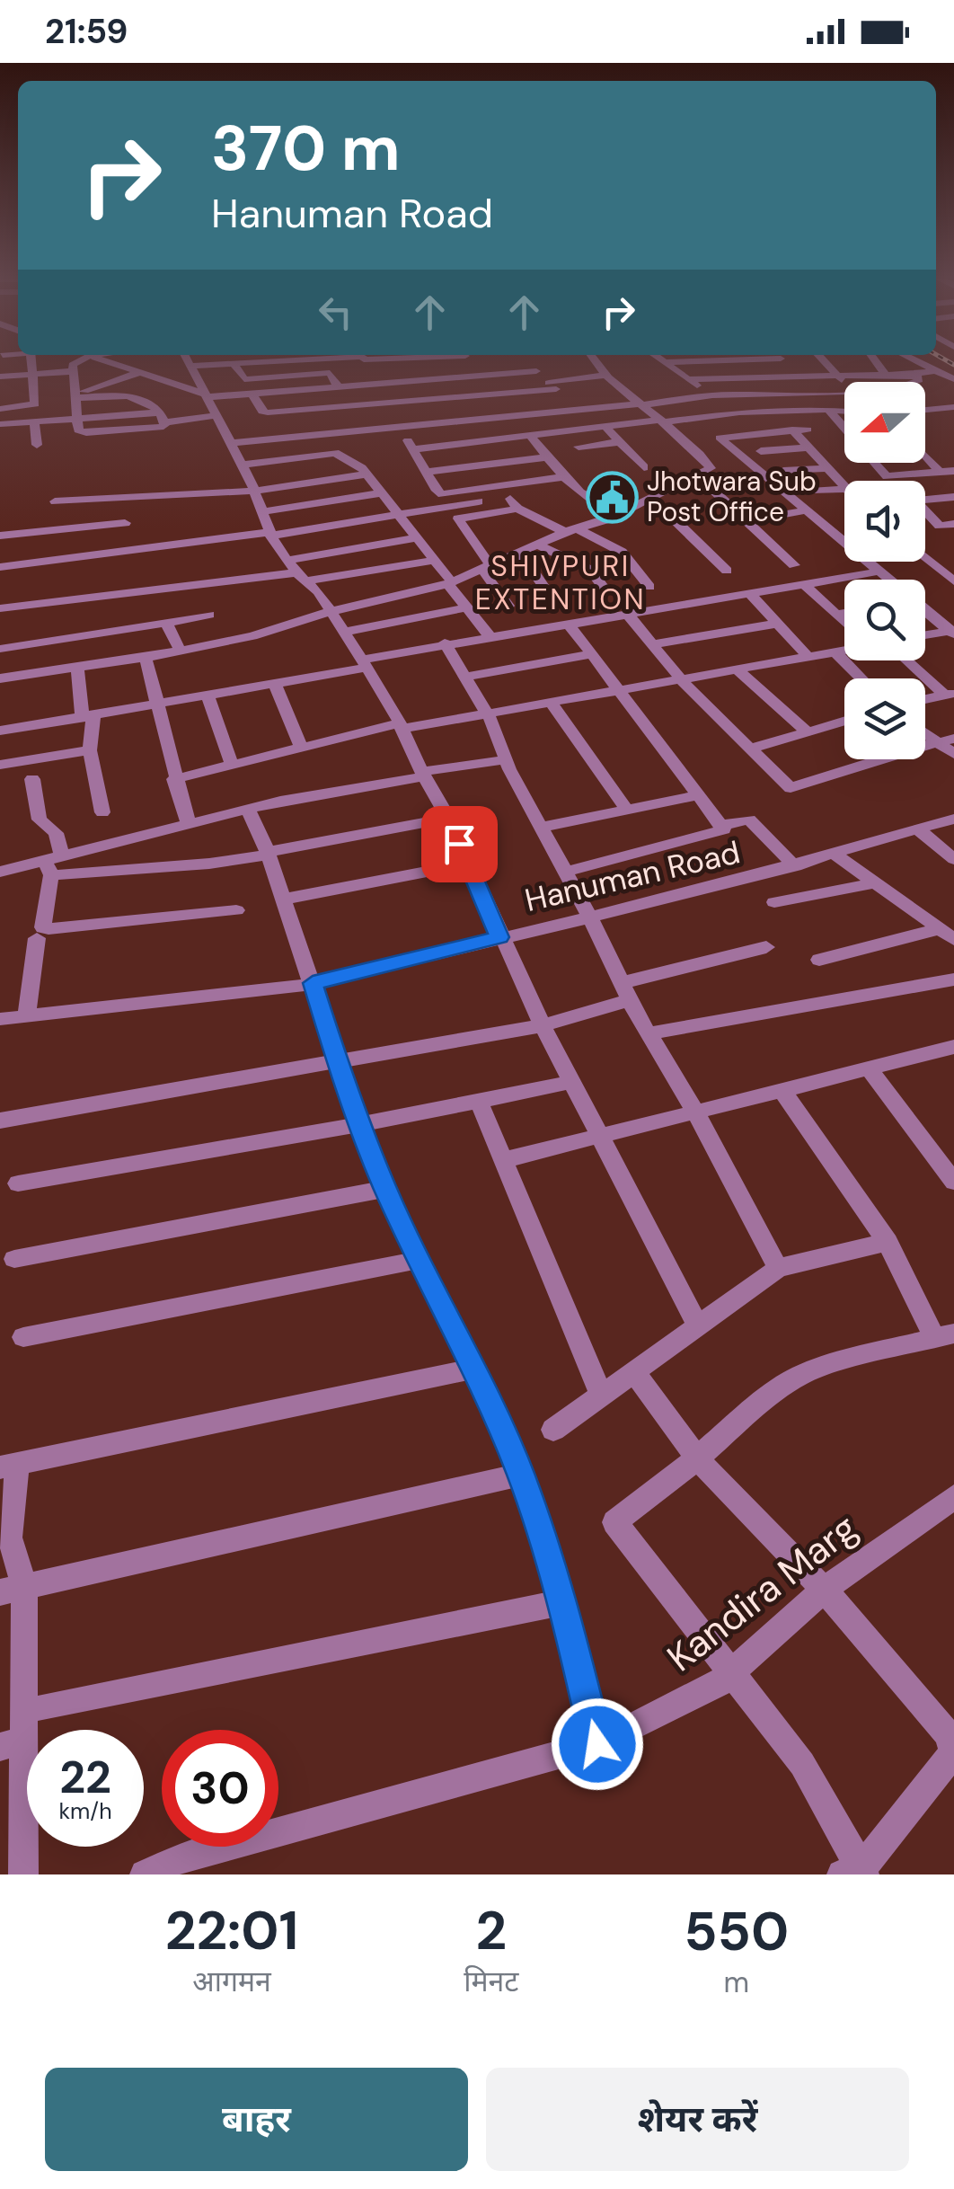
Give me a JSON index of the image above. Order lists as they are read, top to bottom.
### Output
{
  "streets": {
    "street": ["Hanuman Road", "Kandira Marg"]
  },
  "districts": ["SHIVPURI EXTENTION"],
  "places": {
    "public building": ["Jhotwara Sub Post Office"]
  },
  "north": "left",
  "page": {
    "status": "21:59",
    "turn": ["370 m", "Hanuman Road"],
    "speed": "22 km/h",
    "limit": "30",
    "eta": [
      "22:01",
      "आगमन",
      "2",
      "मिनट",
      "550",
      "m"
    ],
    "buttons": ["बाहर", "शेयर करें"]
  }
}
